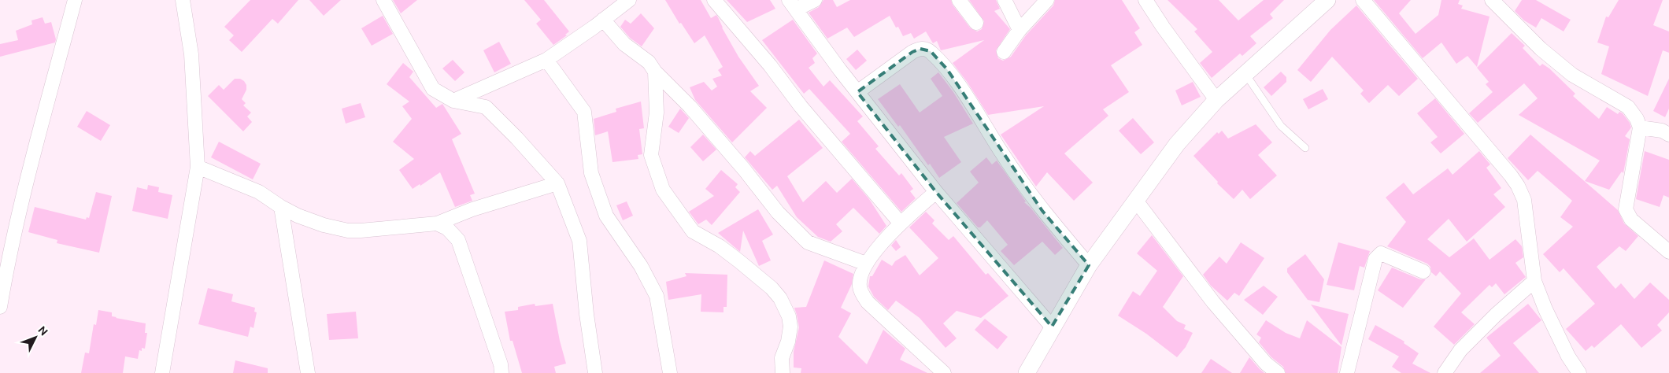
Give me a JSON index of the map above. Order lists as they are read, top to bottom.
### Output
{
  "north": "top right"
}
